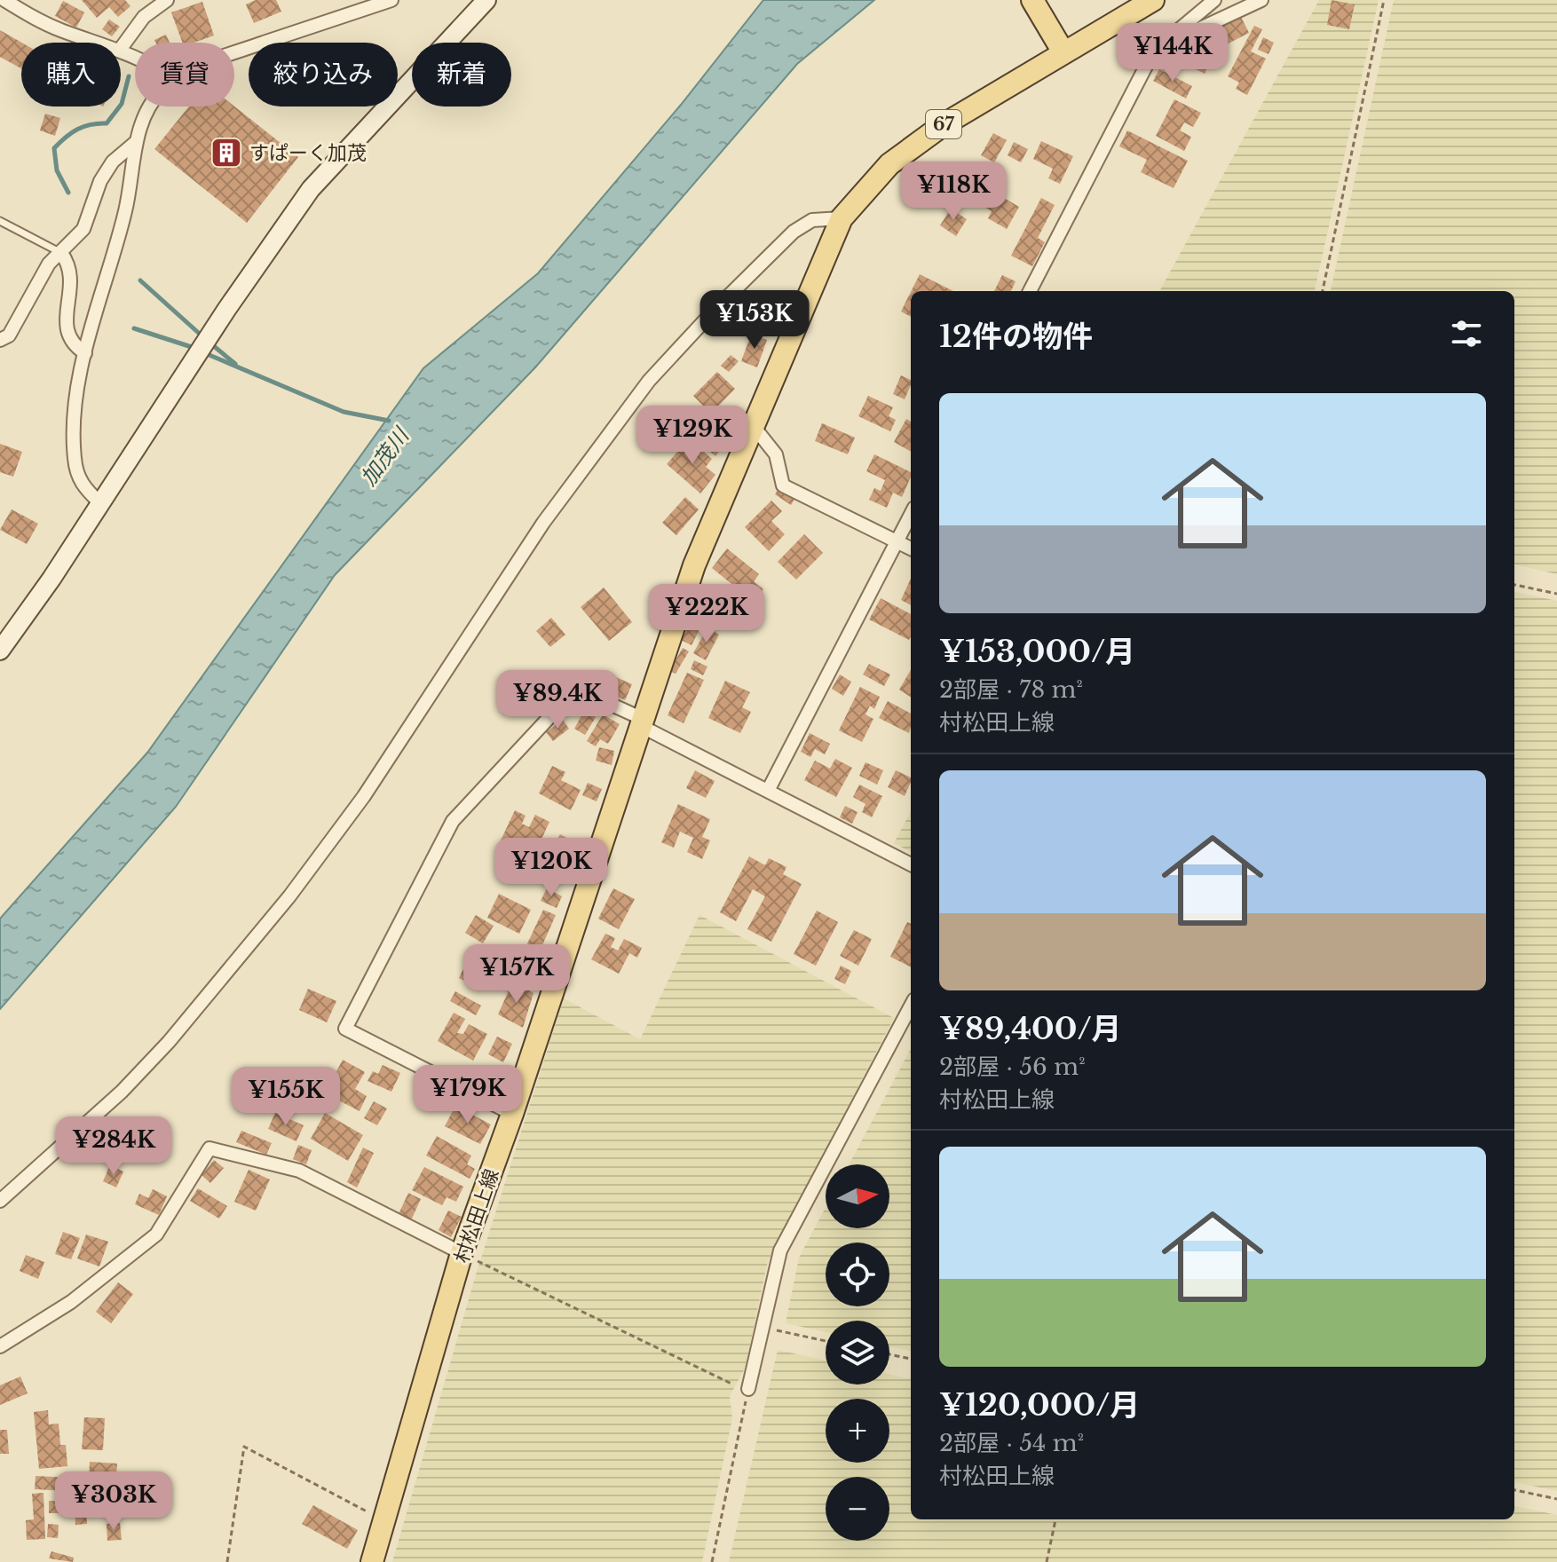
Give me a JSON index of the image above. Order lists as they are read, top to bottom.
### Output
{
  "streets": {
    "main road": ["67", "村松田上線"]
  },
  "water": ["加茂川"],
  "places": {
    "building": ["すぱーく加茂"]
  },
  "north": "right",
  "page": {
    "price": [
      "¥144K",
      "¥118K",
      "¥153K",
      "¥129K",
      "¥222K",
      "¥89.4K",
      "¥120K",
      "¥157K",
      "¥179K",
      "¥155K",
      "¥284K",
      "¥303K"
    ],
    "chip": [
      "購入",
      "賃貸",
      "絞り込み",
      "新着"
    ],
    "heading": "12件の物件",
    "list": [
      {
        "name": "¥153,000/月",
        "note": "2部屋 · 78 m² · 村松田上線"
      },
      {
        "name": "¥89,400/月",
        "note": "2部屋 · 56 m² · 村松田上線"
      },
      {
        "name": "¥120,000/月",
        "note": "2部屋 · 54 m² · 村松田上線"
      }
    ],
    "map_buttons": ["+", "−"]
  }
}
